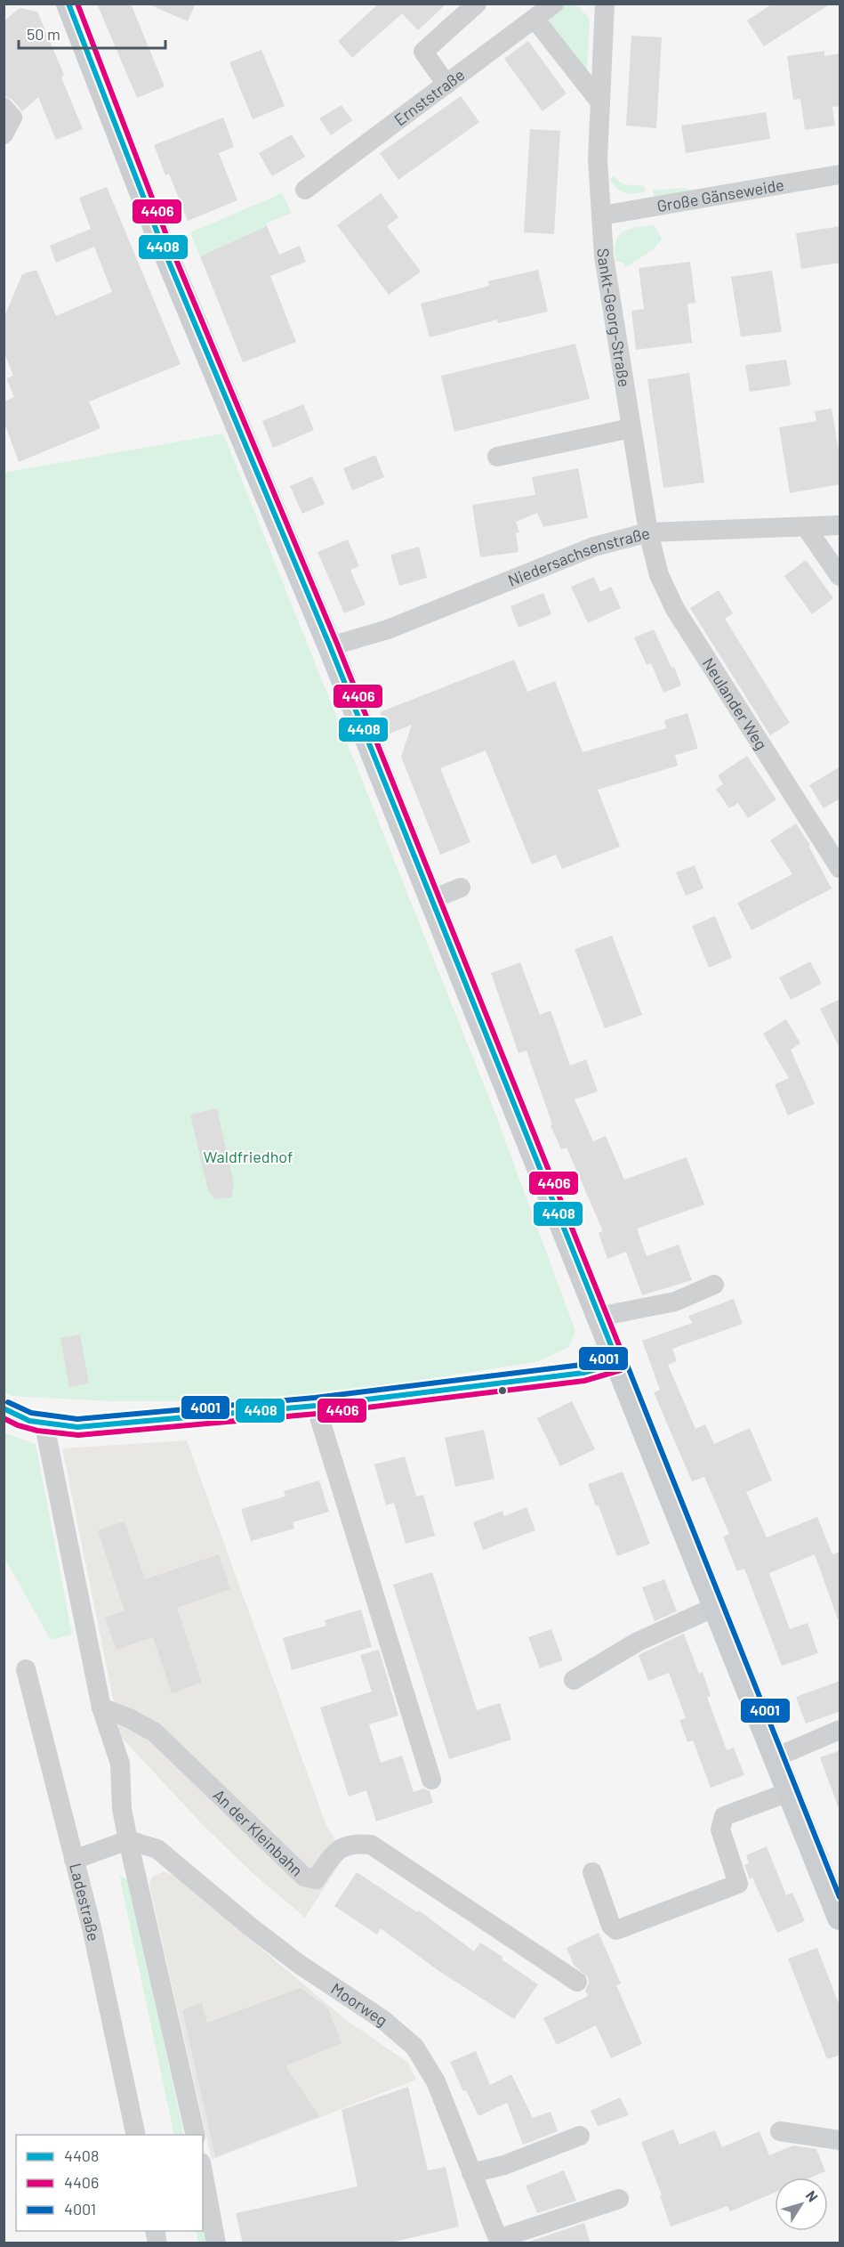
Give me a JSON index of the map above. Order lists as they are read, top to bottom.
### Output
{
  "streets": {
    "street": [
      "Ernststraße",
      "Große Gänseweide",
      "Sankt-Georg-Straße",
      "Niedersachsenstraße",
      "Neulander Weg",
      "An der Kleinbahn",
      "Ladestraße",
      "Moorweg"
    ]
  },
  "crossings": [
    ["Große Gänseweide", "Sankt-Georg-Straße"],
    ["Sankt-Georg-Straße", "Niedersachsenstraße"],
    ["Sankt-Georg-Straße", "Neulander Weg"],
    ["Niedersachsenstraße", "Neulander Weg"]
  ],
  "parks": ["Waldfriedhof"],
  "lines": ["transit line 4408", "transit line 4406", "transit line 4001"],
  "legend": ["4408", "4406", "4001"],
  "scale_bar": "50 m",
  "north": "top right"
}
